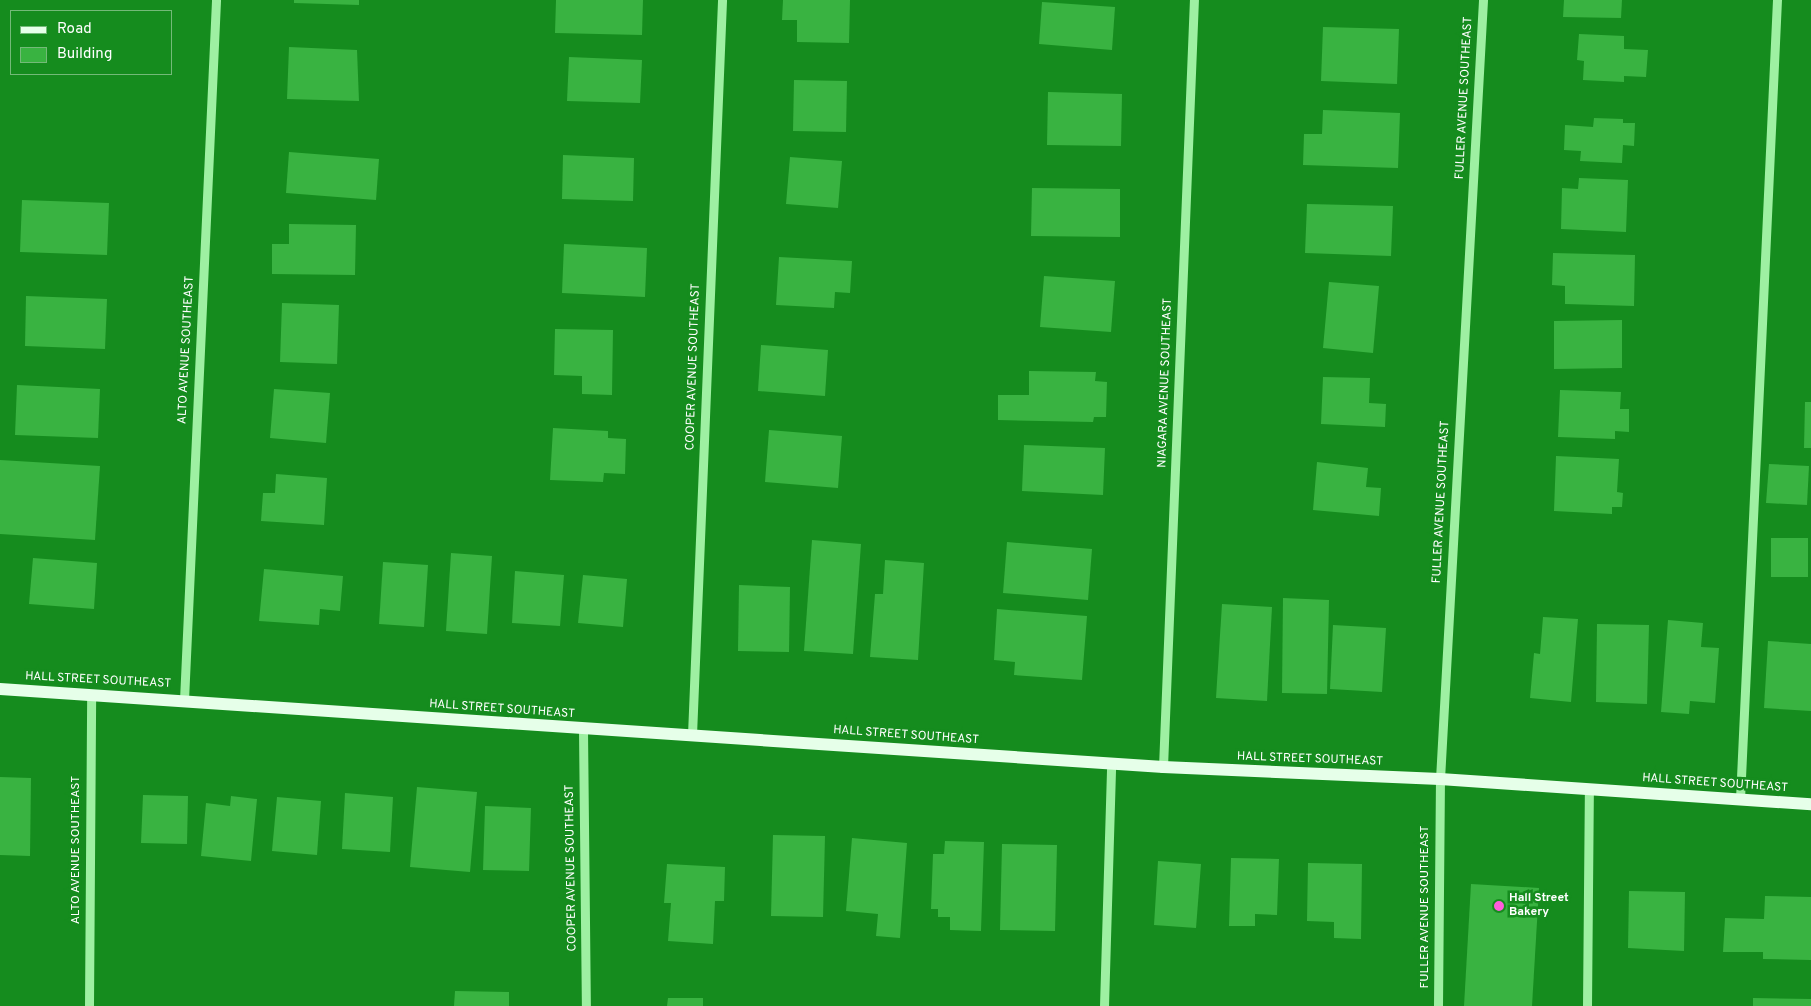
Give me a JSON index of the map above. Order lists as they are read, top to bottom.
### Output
{
  "streets": {
    "main road": ["HALL STREET SOUTHEAST"],
    "street": [
      "FULLER AVENUE SOUTHEAST",
      "ALTO AVENUE SOUTHEAST",
      "COOPER AVENUE SOUTHEAST",
      "NIAGARA AVENUE SOUTHEAST"
    ]
  },
  "crossings": [
    ["FULLER AVENUE SOUTHEAST", "HALL STREET SOUTHEAST"],
    ["ALTO AVENUE SOUTHEAST", "HALL STREET SOUTHEAST"],
    ["COOPER AVENUE SOUTHEAST", "HALL STREET SOUTHEAST"],
    ["NIAGARA AVENUE SOUTHEAST", "HALL STREET SOUTHEAST"]
  ],
  "places": ["Hall Street Bakery"],
  "legend": ["Road", "Building"]
}
